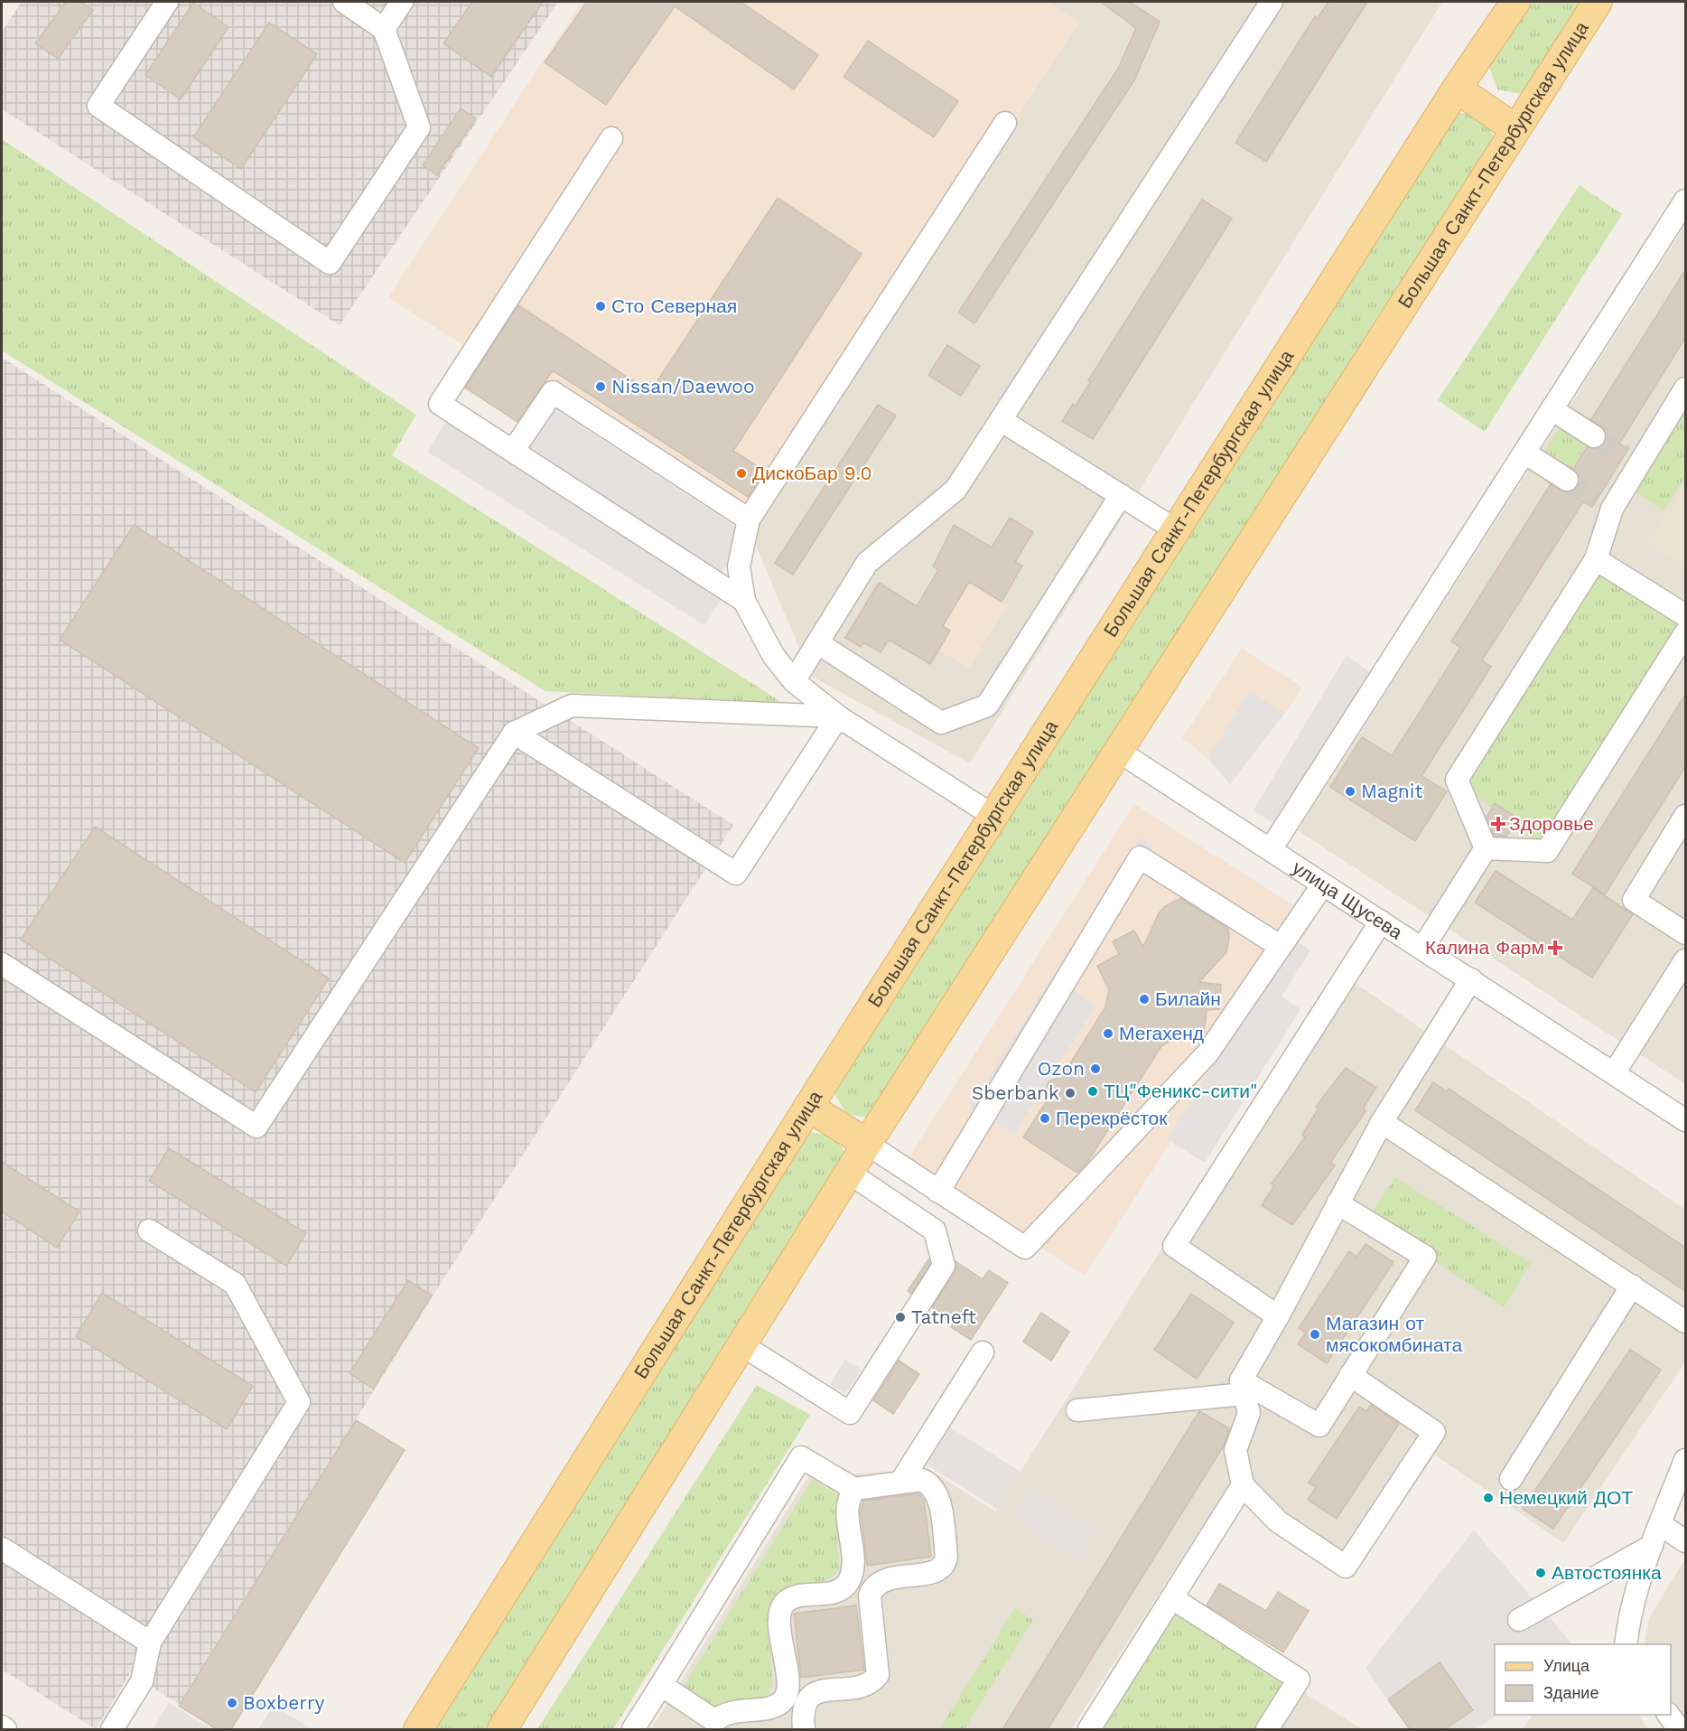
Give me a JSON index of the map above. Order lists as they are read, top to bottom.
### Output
{
  "streets": {
    "main road": ["Большая Санкт-Петербургская улица"],
    "street": ["улица Щусева"]
  },
  "crossings": [
    ["Большая Санкт-Петербургская улица", "улица Щусева"]
  ],
  "places": {
    "other": [
      "Сто Северная",
      "Nissan/Daewoo",
      "ДискоБар 9.0",
      "Magnit",
      "Билайн",
      "Мегахенд",
      "Ozon",
      "ТЦ\"Феникс-сити\"",
      "Sberbank",
      "Перекрёсток",
      "Tatneft",
      "Магазин от мясокомбината",
      "Немецкий ДОТ",
      "Автостоянка",
      "Boxberry"
    ],
    "health": ["Здоровье", "Калина Фарм"]
  },
  "legend": ["Улица", "Здание"]
}
